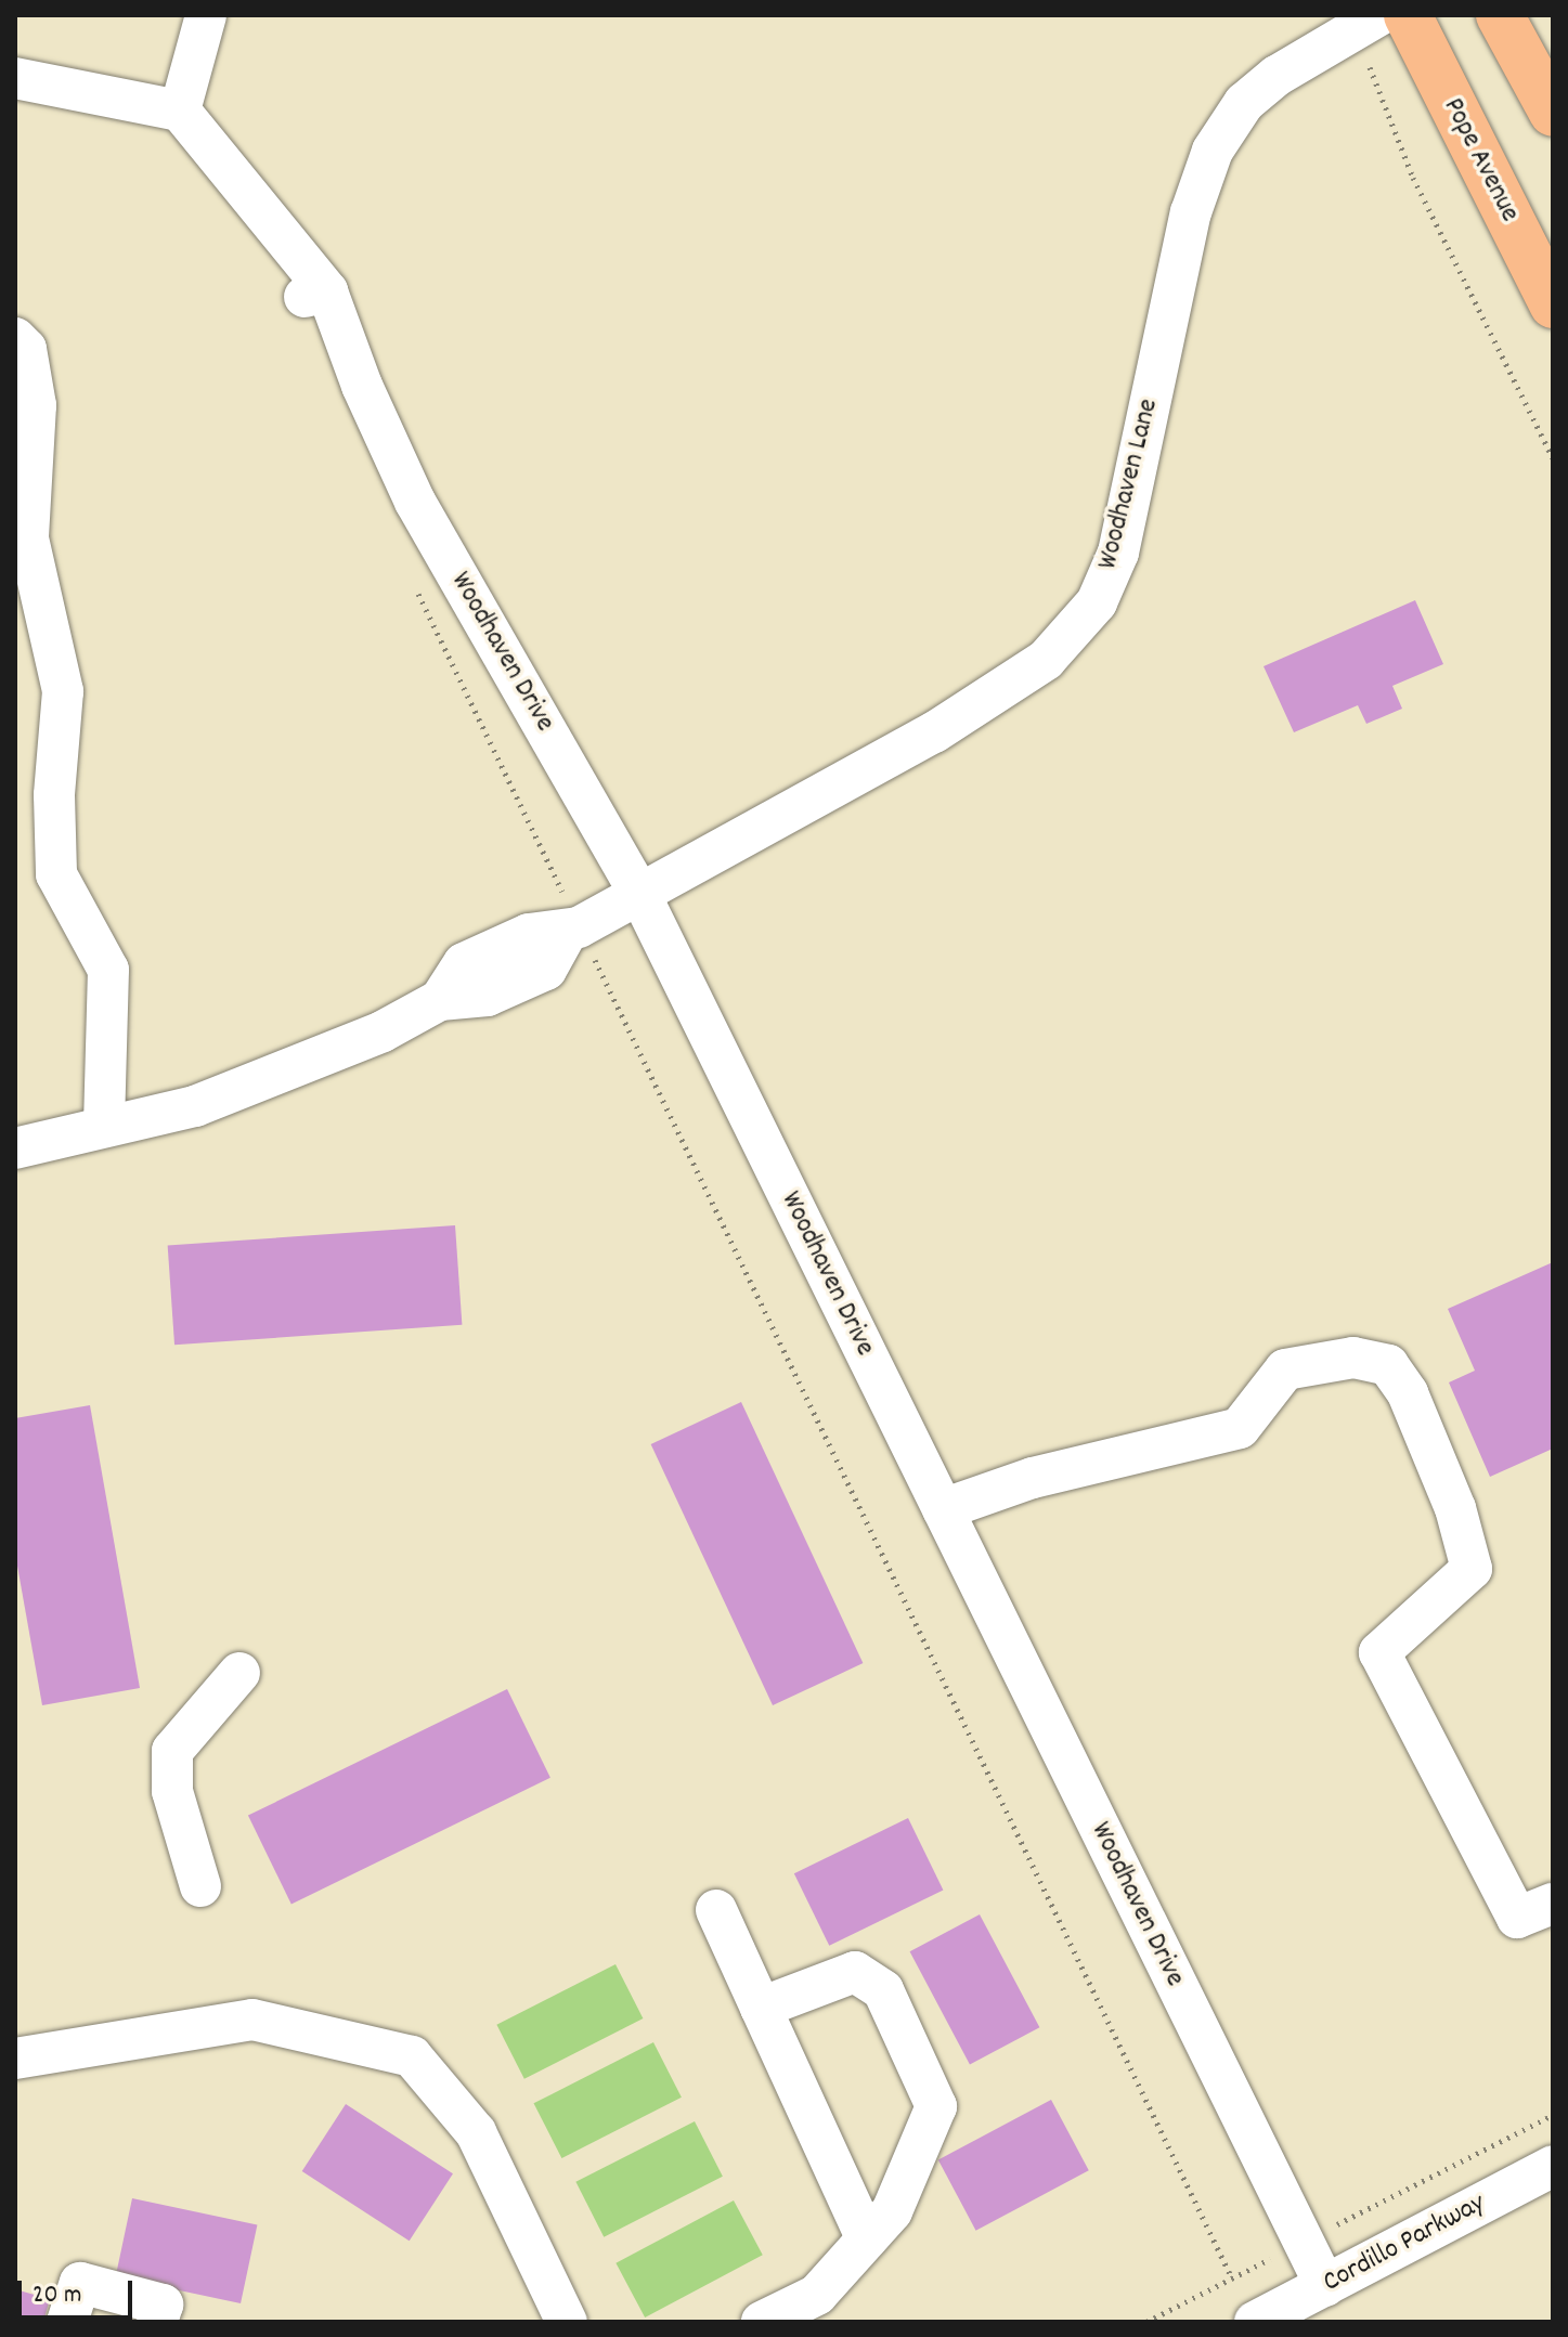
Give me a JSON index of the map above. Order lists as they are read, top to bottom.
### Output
{
  "streets": {
    "main road": ["Pope Avenue"],
    "street": ["Woodhaven Lane", "Woodhaven Drive", "Cordillo Parkway"]
  },
  "crossings": [
    ["Woodhaven Lane", "Woodhaven Drive"],
    ["Woodhaven Drive", "Cordillo Parkway"]
  ],
  "scale_bar": "20 m"
}
